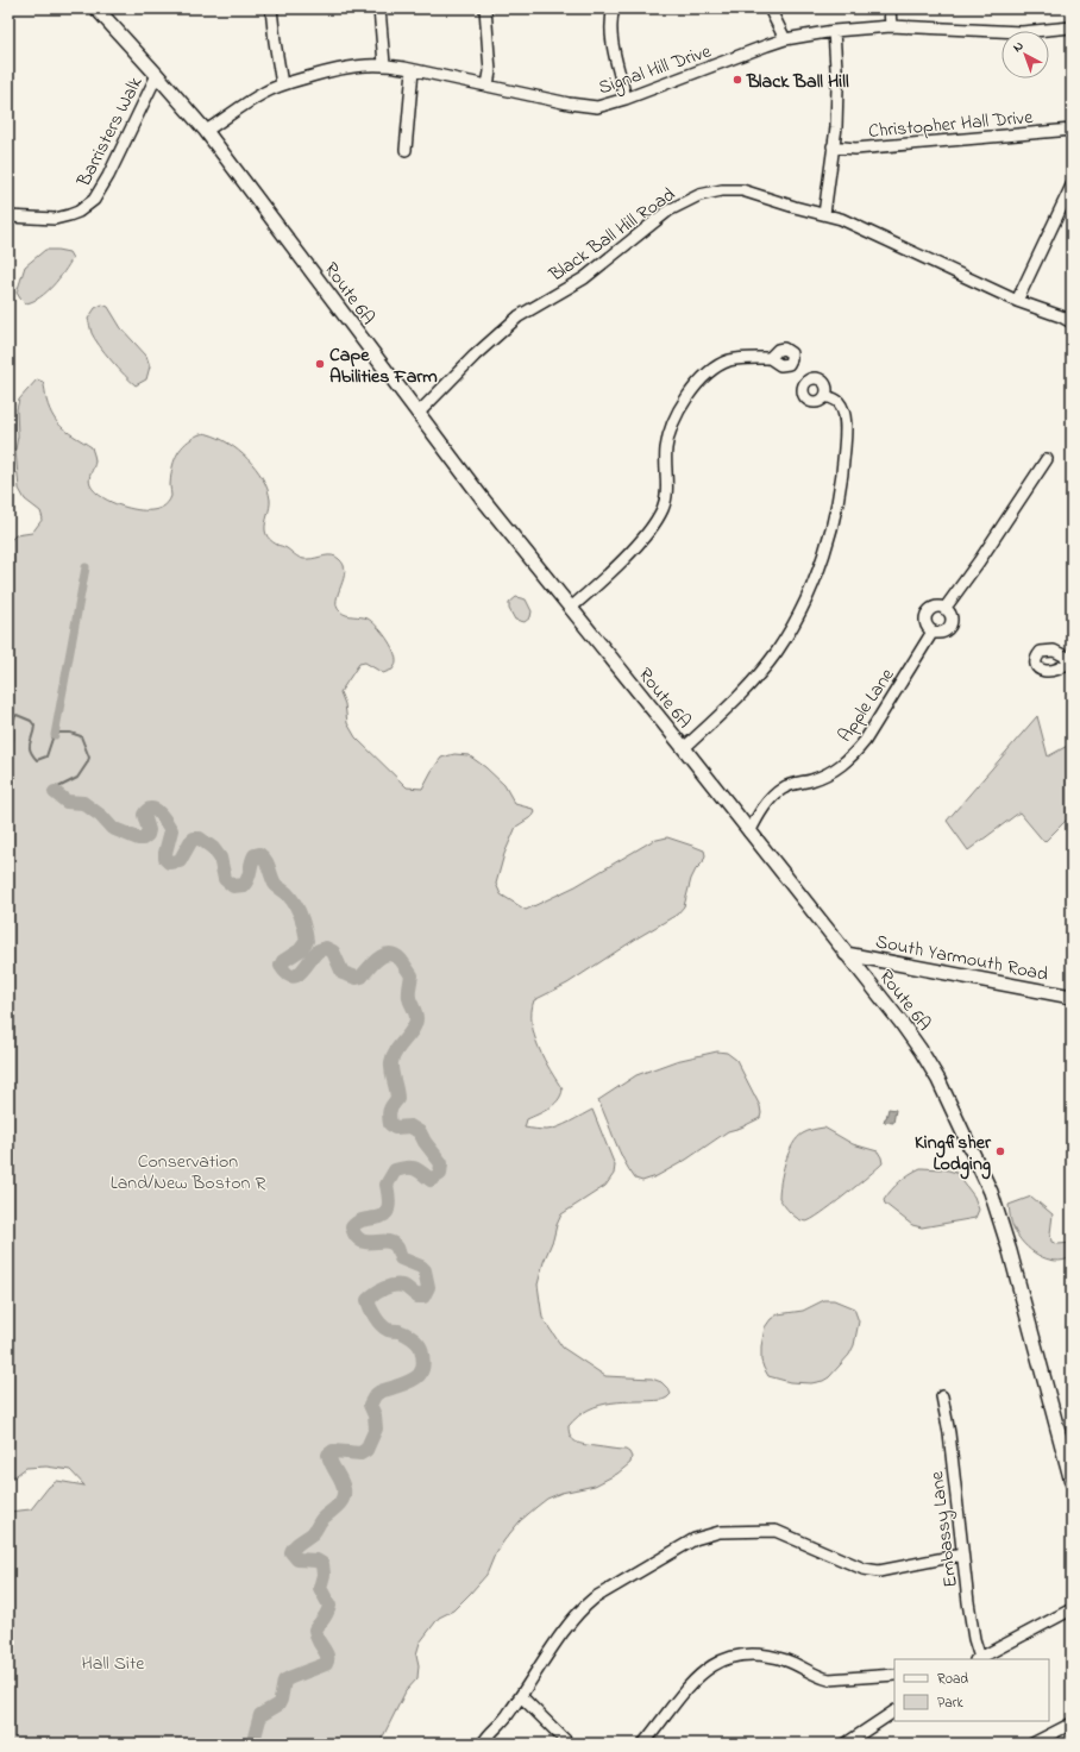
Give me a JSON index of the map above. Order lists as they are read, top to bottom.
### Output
{
  "streets": {
    "main road": ["Route 6A", "South Yarmouth Road"],
    "street": [
      "Signal Hill Drive",
      "Christopher Hall Drive",
      "Barristers Walk",
      "Black Ball Hill Road",
      "Apple Lane",
      "Embassy Lane"
    ]
  },
  "crossings": [
    ["Signal Hill Drive", "Route 6A"],
    ["Barristers Walk", "Route 6A"],
    ["Black Ball Hill Road", "Route 6A"],
    ["Route 6A", "Apple Lane"],
    ["Route 6A", "South Yarmouth Road"]
  ],
  "parks": ["Conservation Land/New Boston R", "Hall Site"],
  "places": ["Black Ball Hill", "Cape Abilities Farm", "Kingfisher Lodging"],
  "legend": ["Road", "Park"],
  "north": "top left"
}
